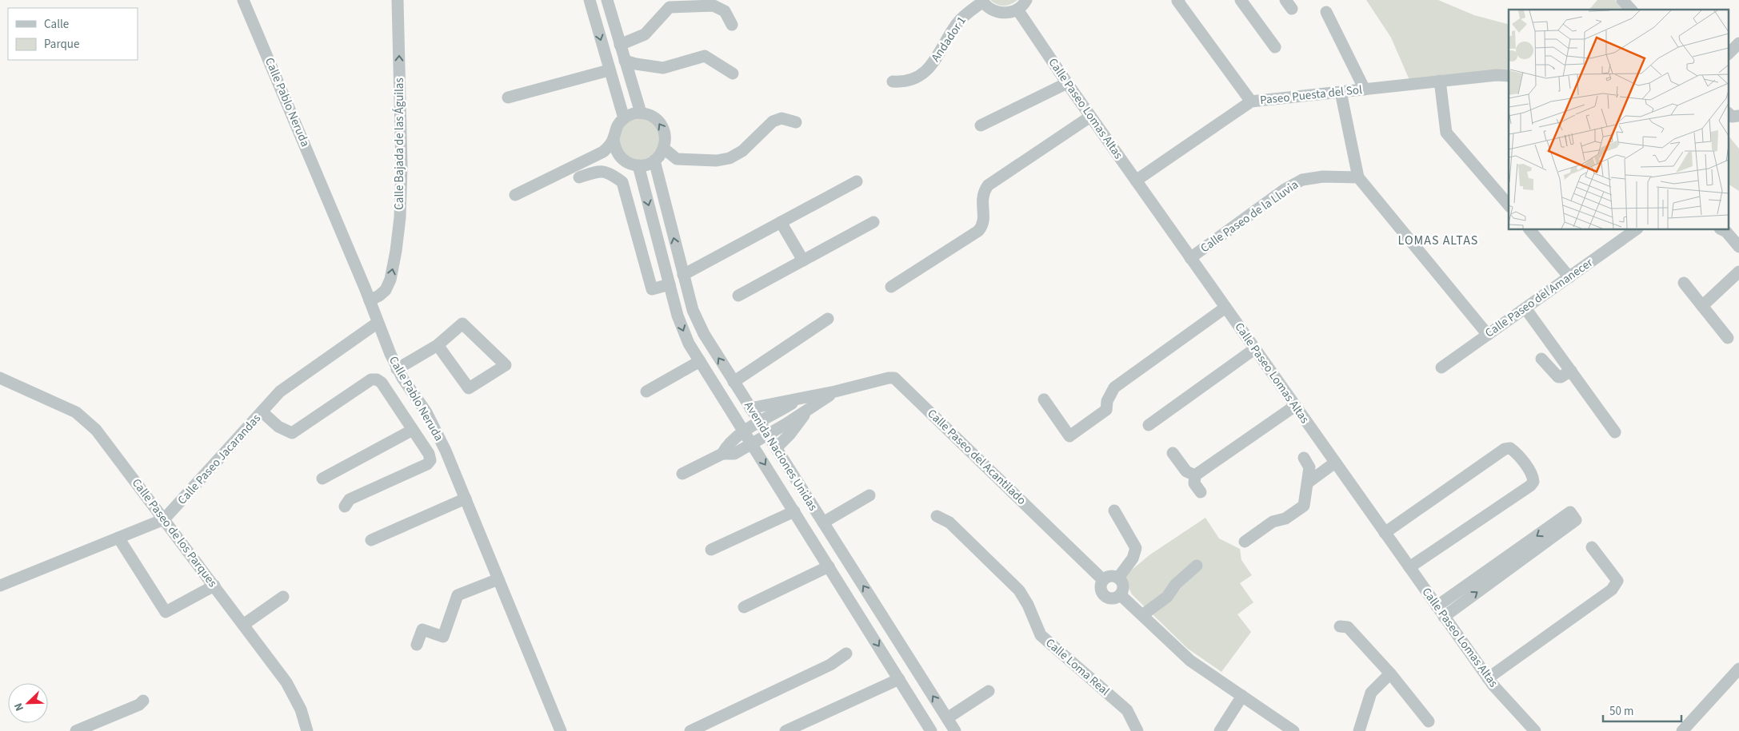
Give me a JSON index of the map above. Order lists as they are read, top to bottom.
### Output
{
  "streets": {
    "street": [
      "Andador 1",
      "Paseo Puesta del Sol",
      "Calle Pablo Neruda",
      "Calle Paseo Lomas Altas",
      "Calle Bajada de las Águilas",
      "Calle Paseo de la Lluvia",
      "Calle Paseo del Amanecer",
      "Avenida Naciones Unidas",
      "Calle Paseo del Acantilado",
      "Calle Paseo Jacarandas",
      "Calle Paseo de los Parques",
      "Calle Loma Real"
    ]
  },
  "crossings": [
    ["Paseo Puesta del Sol", "Calle Paseo Lomas Altas"],
    ["Calle Pablo Neruda", "Calle Bajada de las Águilas"],
    ["Calle Pablo Neruda", "Calle Paseo Jacarandas"],
    ["Calle Paseo Lomas Altas", "Calle Paseo de la Lluvia"],
    ["Avenida Naciones Unidas", "Calle Paseo del Acantilado"],
    ["Calle Paseo Jacarandas", "Calle Paseo de los Parques"]
  ],
  "one_way": ["Calle Bajada de las Águilas"],
  "districts": ["LOMAS ALTAS"],
  "legend": ["Calle", "Parque"],
  "scale_bar": "50 m",
  "north": "bottom left"
}
